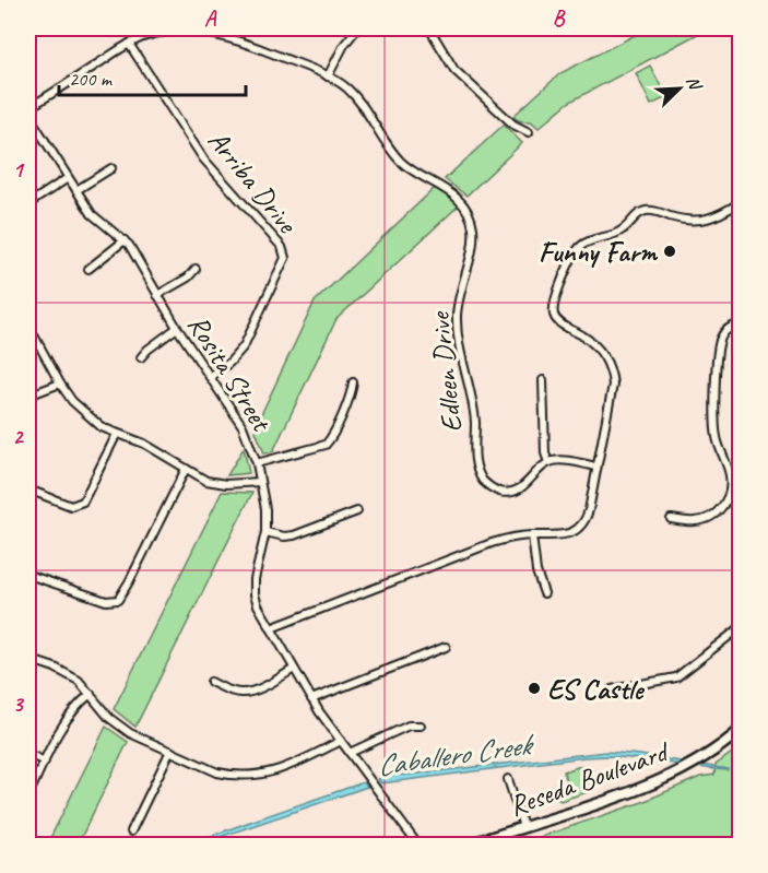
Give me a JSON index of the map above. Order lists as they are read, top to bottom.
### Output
{
  "streets": {
    "main road": ["Reseda Boulevard"],
    "street": ["Arriba Drive", "Rosita Street", "Edleen Drive"]
  },
  "crossings": [
    ["Arriba Drive", "Rosita Street"]
  ],
  "water": ["Caballero Creek"],
  "places": ["Funny Farm", "ES Castle"],
  "scale_bar": "200 m",
  "north": "top right",
  "grid": {
    "columns": ["A", "B"],
    "rows": ["1", "2", "3"]
  }
}
